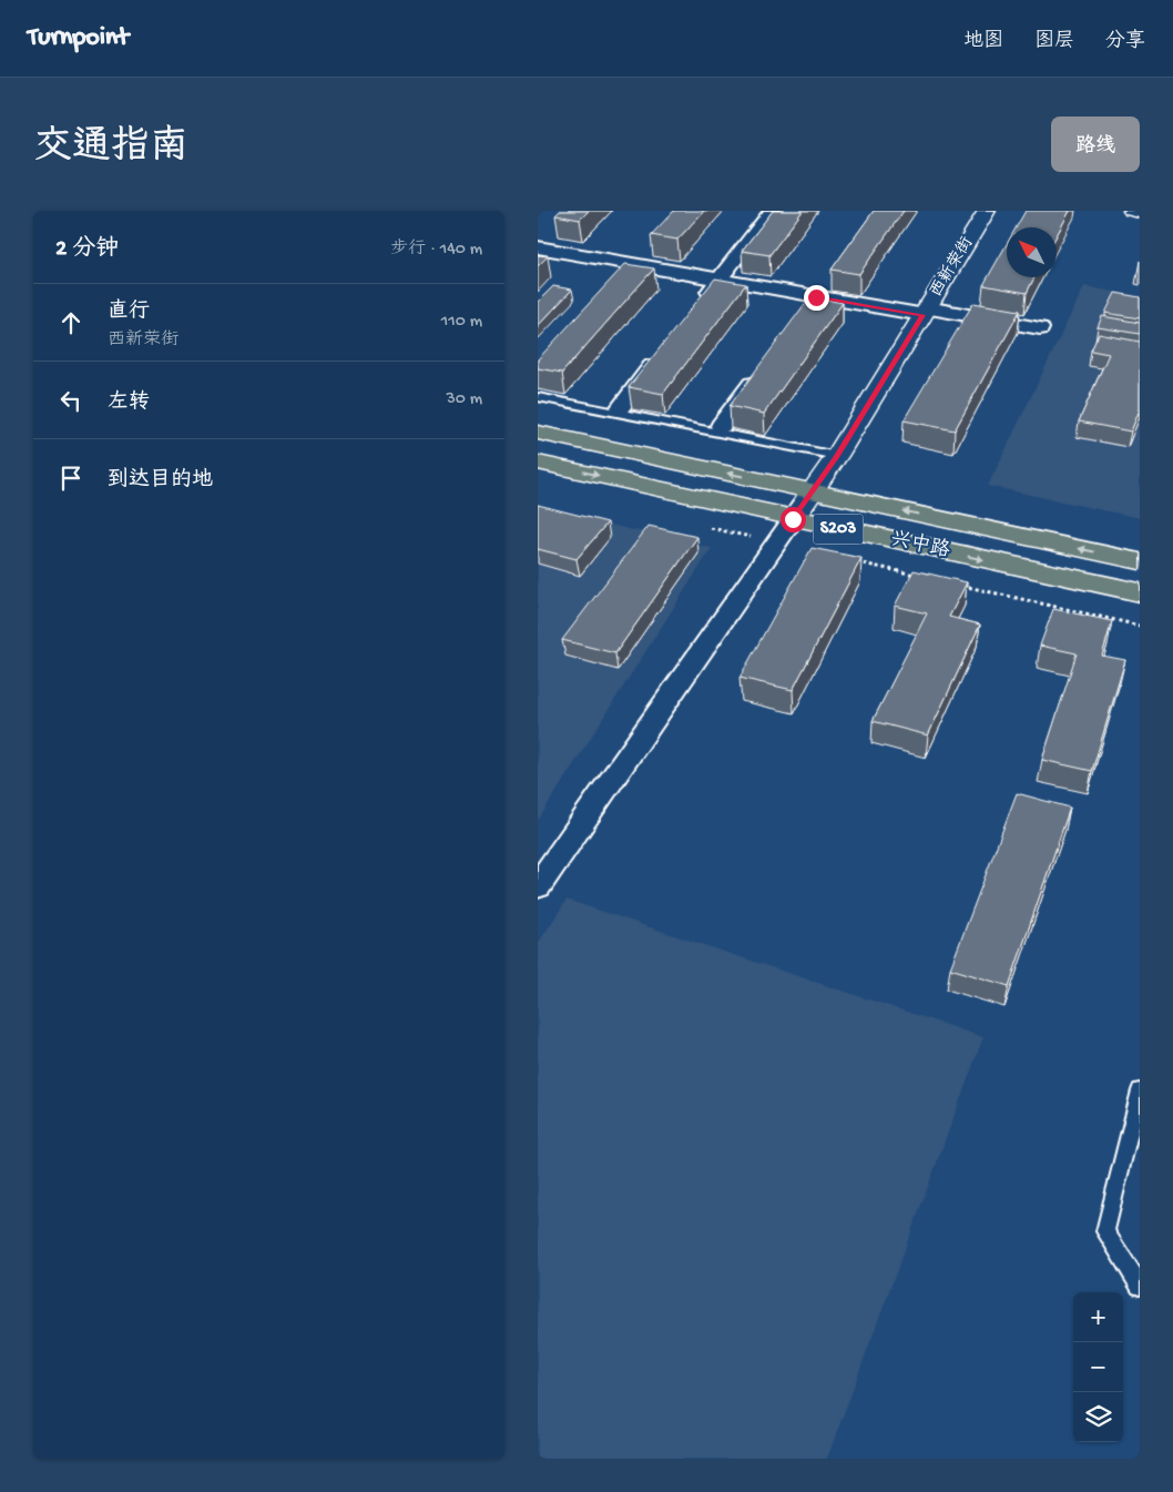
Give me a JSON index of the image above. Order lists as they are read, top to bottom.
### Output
{
  "streets": {
    "highway": ["S203", "兴中路"],
    "street": ["西新荣街"]
  },
  "crossings": [
    ["西新荣街", "兴中路"]
  ],
  "north": "top left",
  "page": {
    "header": "Turnpoint",
    "nav": ["地图", "图层", "分享"],
    "title": "交通指南",
    "buttons": "路线",
    "heading": ["2 分钟", "步行 · 140 m"],
    "list": [
      ["直行", "西新荣街", "110 m"],
      ["左转", "30 m"],
      "到达目的地"
    ],
    "map_buttons": ["+", "−"]
  }
}
